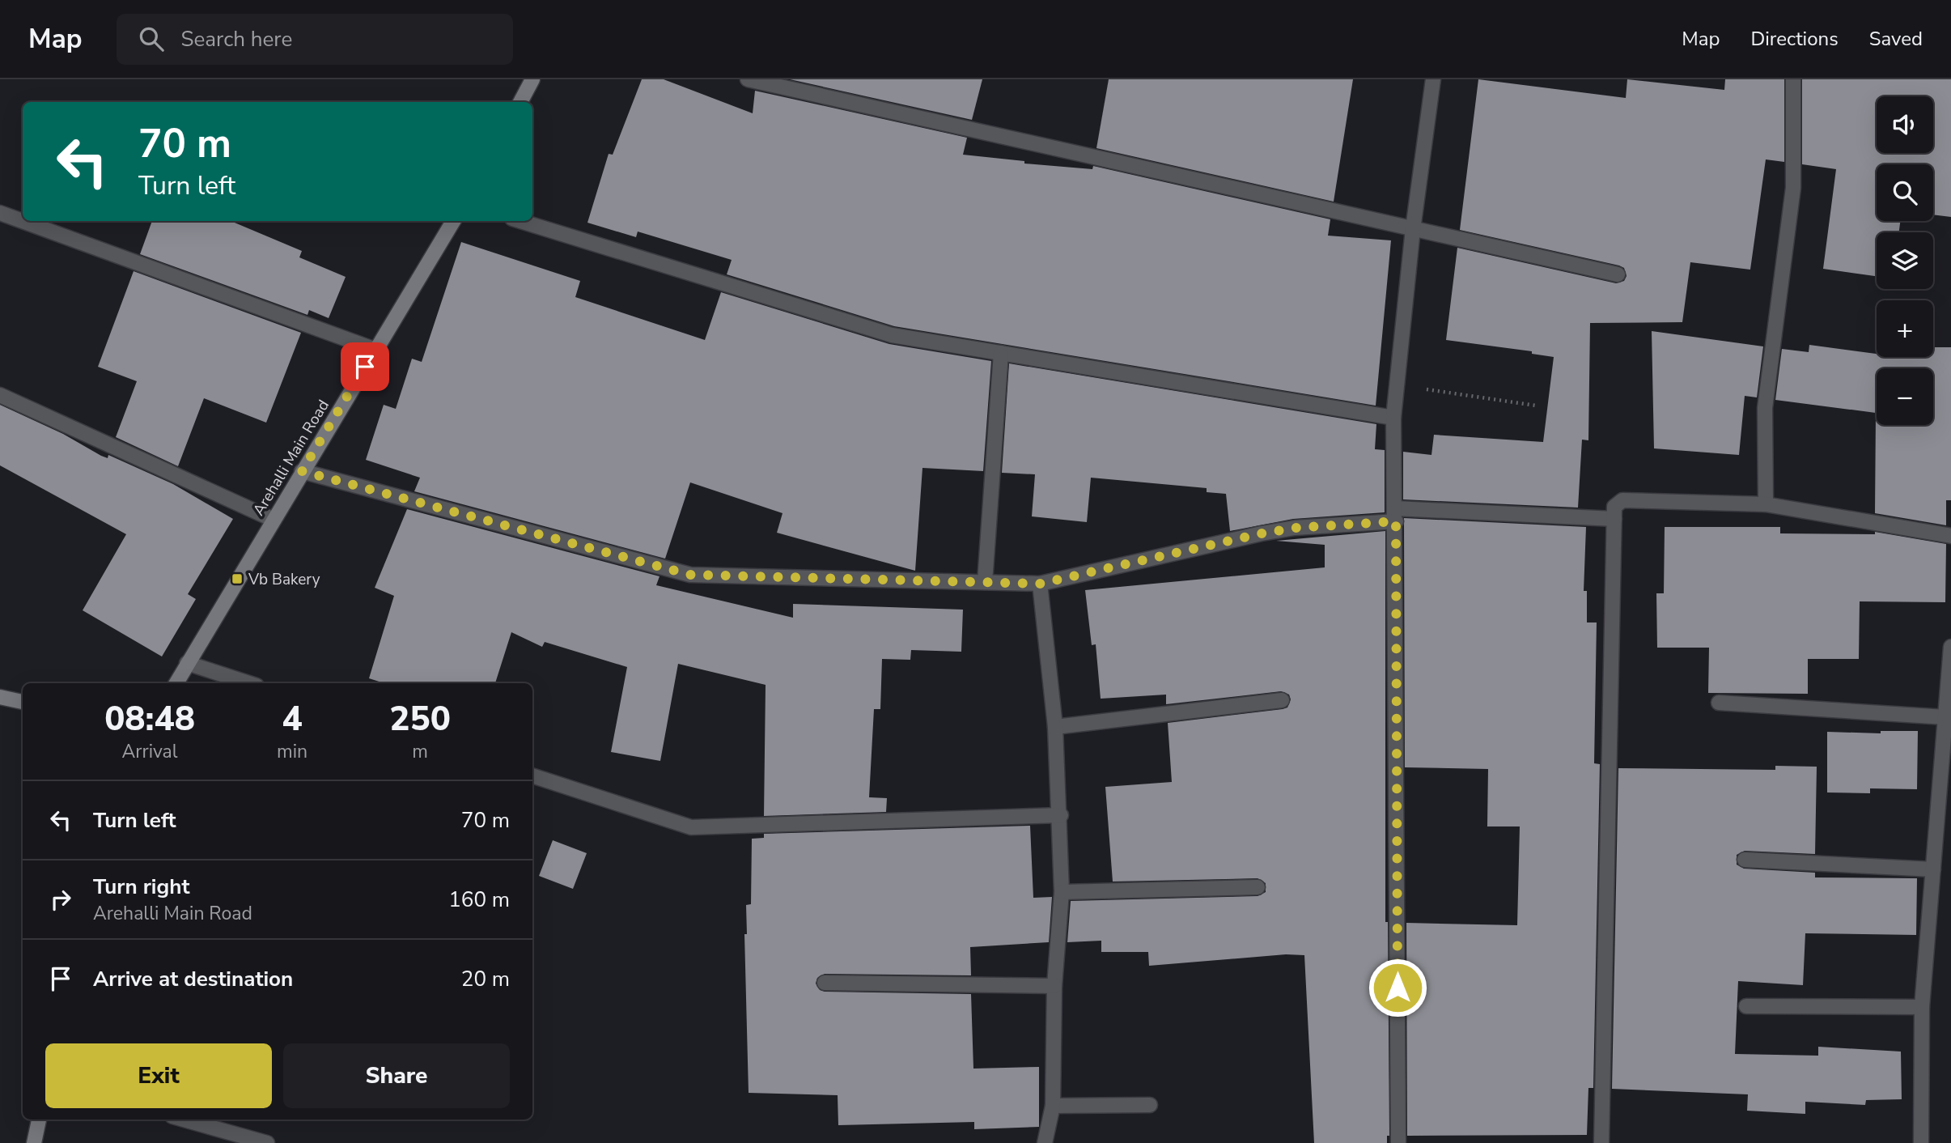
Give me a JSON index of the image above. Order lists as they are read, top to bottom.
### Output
{
  "streets": {
    "street": ["Arehalli Main Road"]
  },
  "places": {
    "transit": ["Vb Bakery"]
  },
  "page": {
    "header": "Map",
    "search": "Search here",
    "nav": ["Map", "Directions", "Saved"],
    "map_buttons": ["+", "−"],
    "turn": ["70 m", "Turn left"],
    "eta": [
      "08:48",
      "Arrival",
      "4",
      "min",
      "250",
      "m"
    ],
    "list": [
      {
        "name": "Turn left",
        "value": "70 m"
      },
      {
        "name": "Turn right",
        "note": "Arehalli Main Road",
        "value": "160 m"
      },
      {
        "name": "Arrive at destination",
        "value": "20 m"
      }
    ],
    "buttons": ["Exit", "Share"]
  }
}
